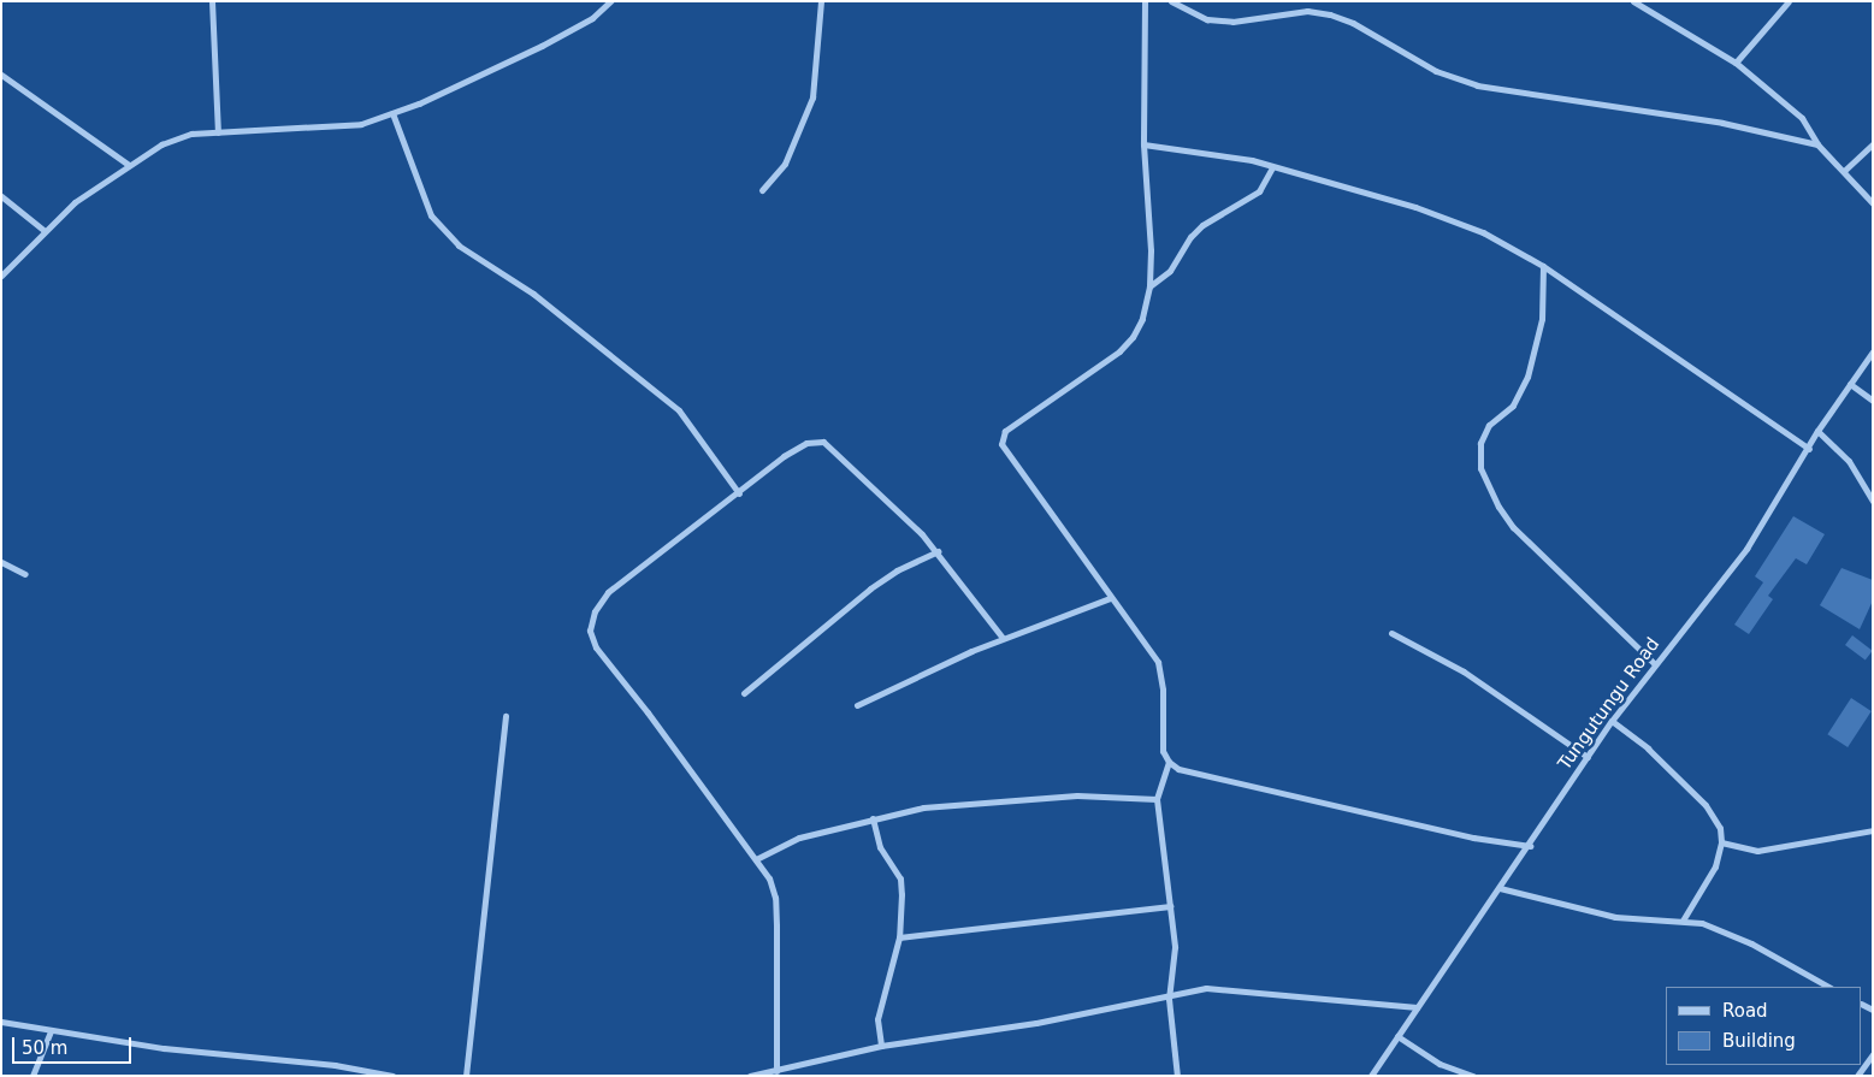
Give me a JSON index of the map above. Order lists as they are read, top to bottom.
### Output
{
  "streets": {
    "street": ["Tungutungu Road"]
  },
  "legend": ["Road", "Building"],
  "scale_bar": "50 m"
}
